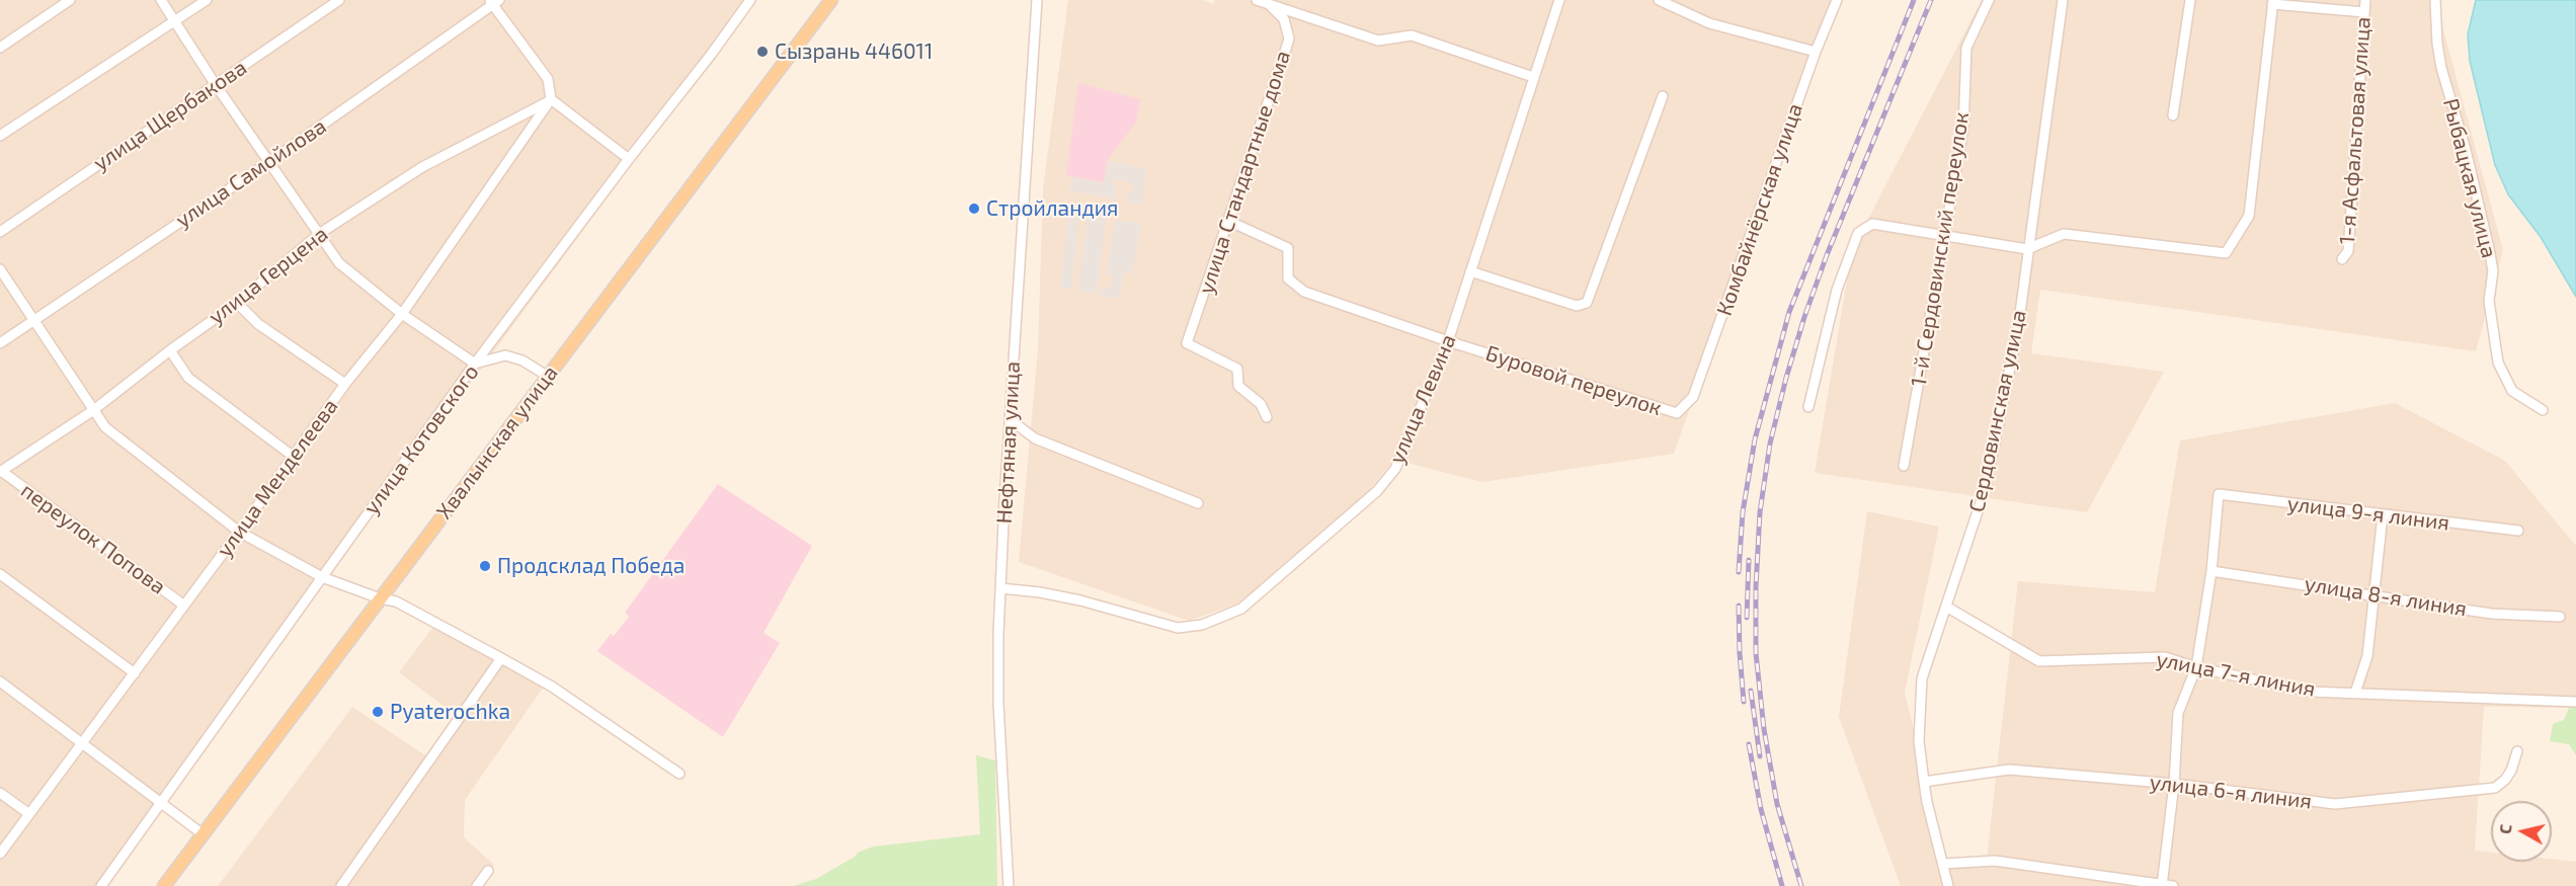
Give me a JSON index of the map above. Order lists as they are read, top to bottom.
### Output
{
  "streets": {
    "main road": ["Хвалынская улица"],
    "street": [
      "улица Щербакова",
      "1-я Асфальтовая улица",
      "улица Стандартные дома",
      "улица Самойлова",
      "Рыбацкая улица",
      "Комбайнёрская улица",
      "1-й Сердовинский переулок",
      "улица Герцена",
      "Буровой переулок",
      "улица Левина",
      "Сердовинская улица",
      "улица Котовского",
      "Нефтяная улица",
      "улица Менделеева",
      "улица 9-я линия",
      "переулок Попова",
      "улица 8-я линия",
      "улица 7-я линия",
      "улица 6-я линия"
    ]
  },
  "crossings": [
    ["улица Стандартные дома", "Буровой переулок"],
    ["Комбайнёрская улица", "Буровой переулок"],
    ["улица Герцена", "улица Менделеева"],
    ["улица Герцена", "переулок Попова"],
    ["Буровой переулок", "улица Левина"],
    ["улица Левина", "Нефтяная улица"],
    ["Сердовинская улица", "улица 7-я линия"],
    ["Сердовинская улица", "улица 6-я линия"],
    ["улица Менделеева", "переулок Попова"],
    ["улица 9-я линия", "улица 8-я линия"]
  ],
  "places": [
    "Сызрань 446011",
    "Стройландия",
    "Продсклад Победа",
    "Pyaterochka"
  ],
  "north": "left"
}
